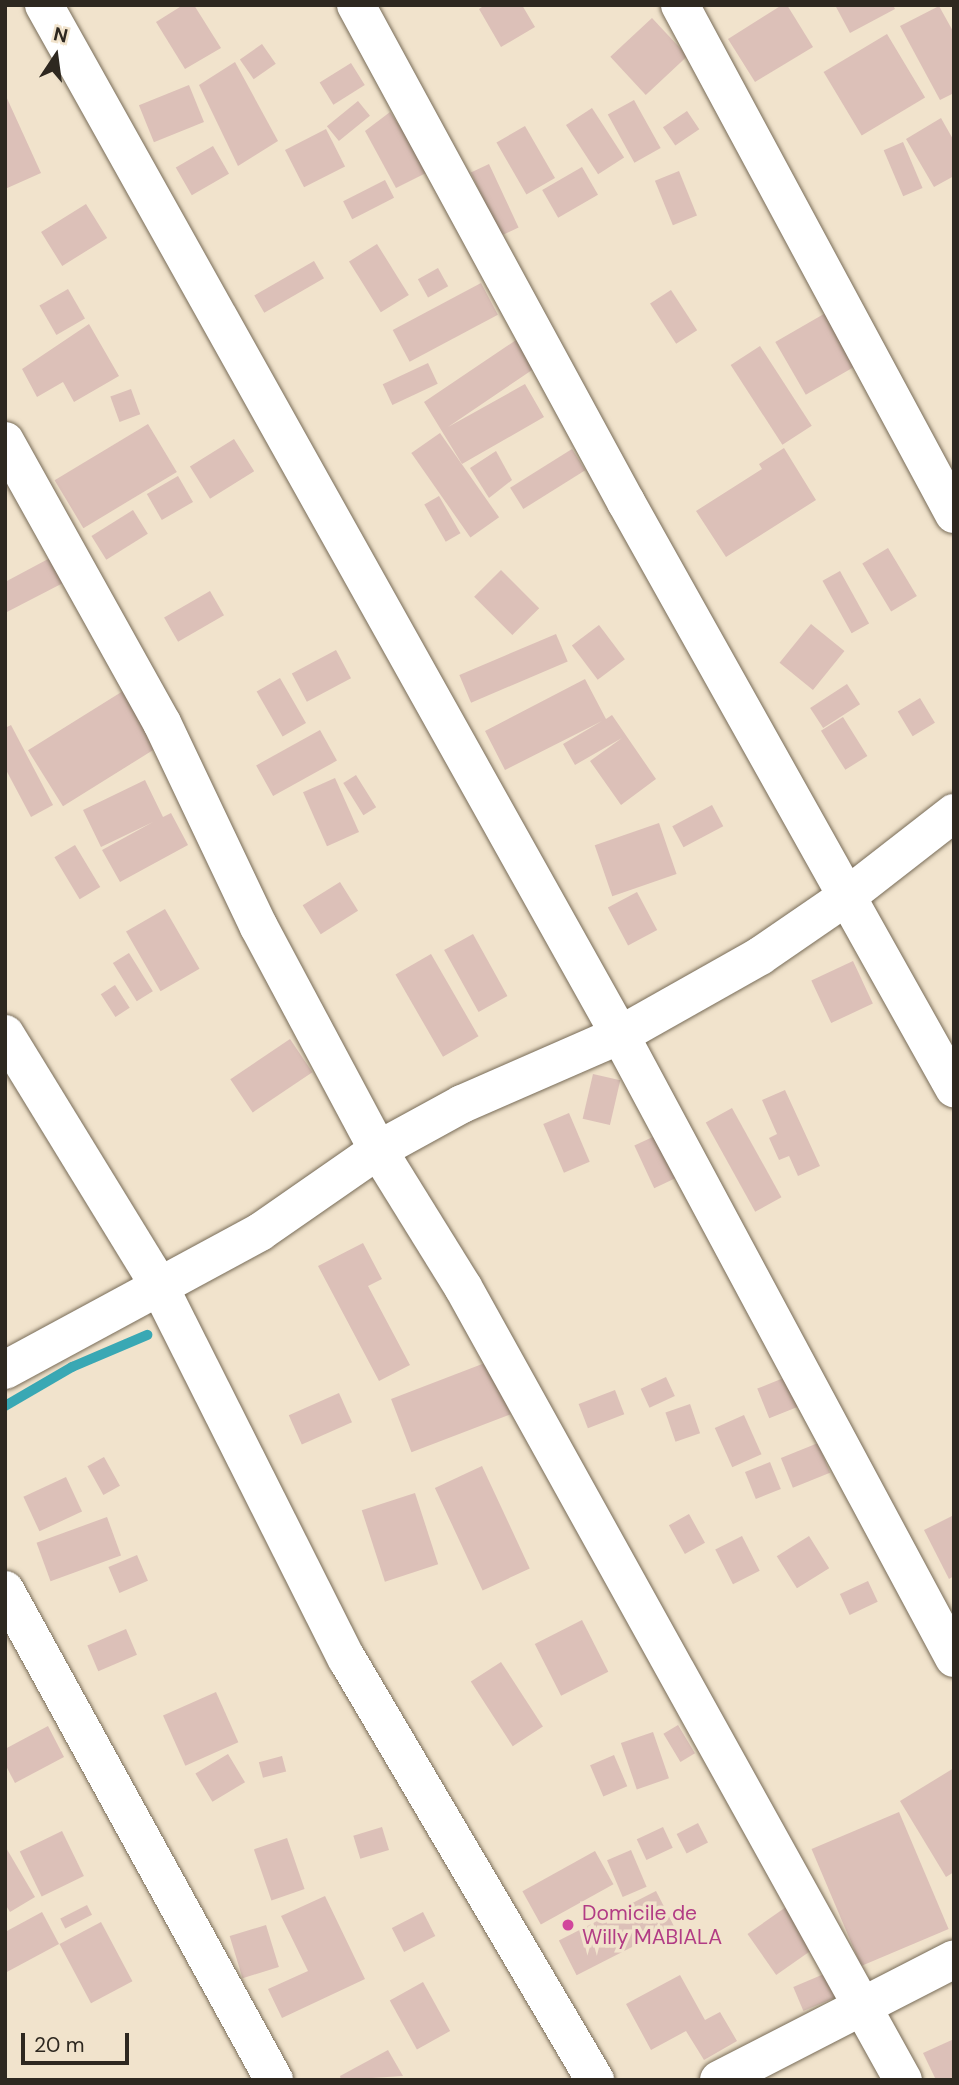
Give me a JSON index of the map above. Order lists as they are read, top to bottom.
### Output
{
  "places": ["Domicile de Willy MABIALA"],
  "scale_bar": "20 m",
  "north": "top"
}
